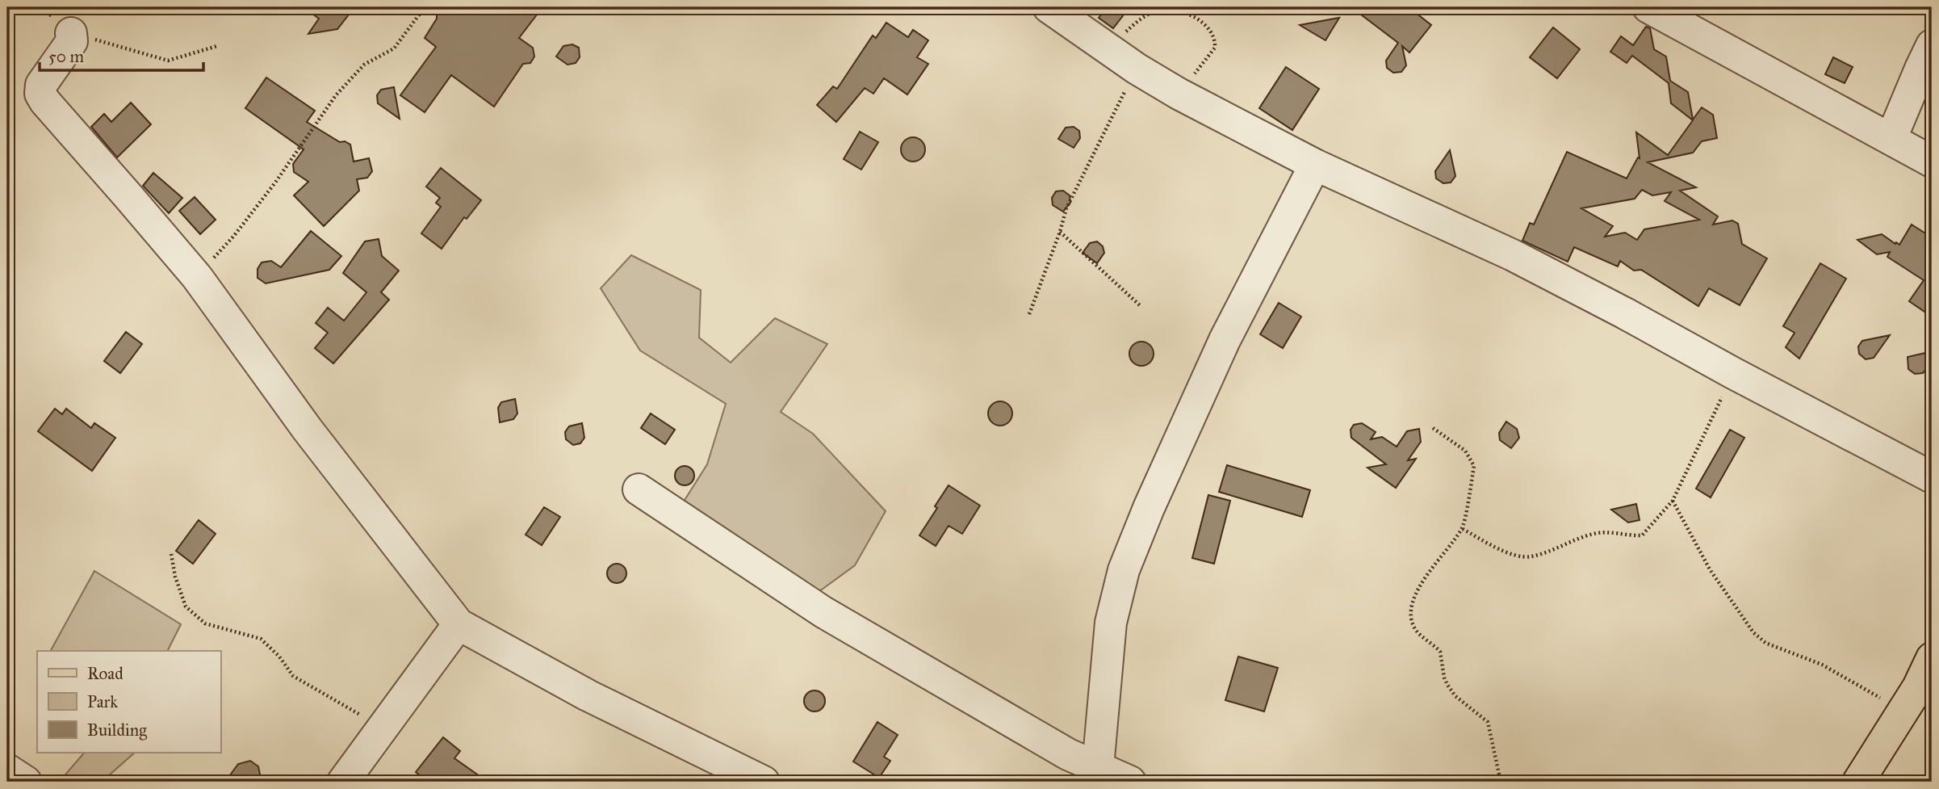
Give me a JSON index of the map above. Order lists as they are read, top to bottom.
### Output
{
  "legend": ["Road", "Park", "Building"],
  "scale_bar": "50 m"
}
